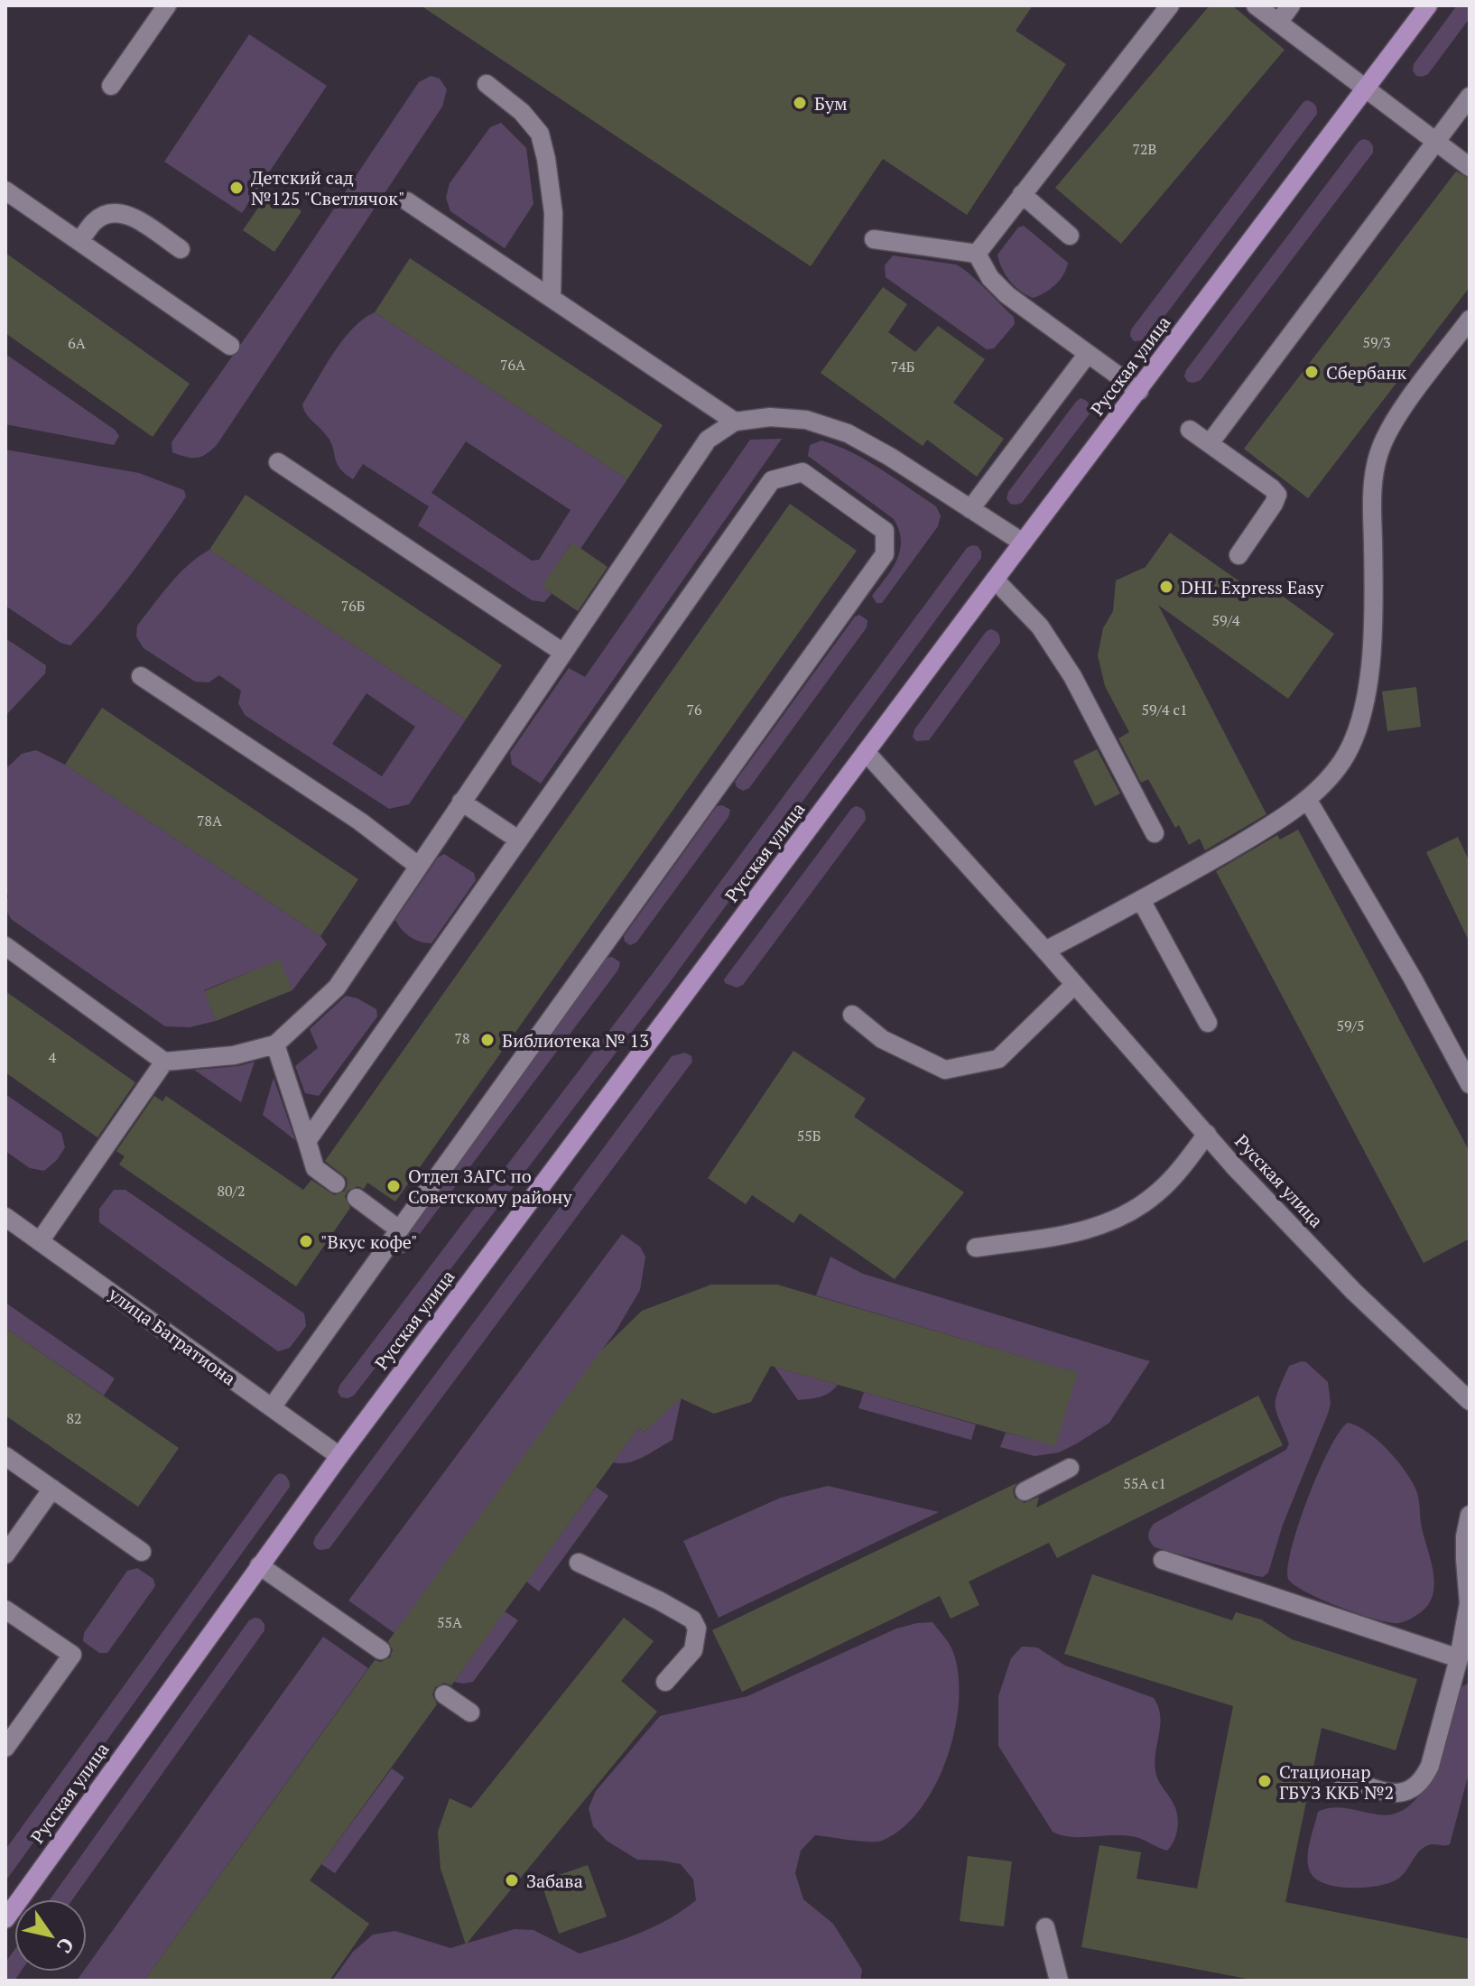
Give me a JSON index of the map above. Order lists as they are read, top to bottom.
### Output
{
  "streets": {
    "main road": ["Русская улица"],
    "street": ["улица Багратиона"]
  },
  "crossings": [
    ["Русская улица", "улица Багратиона"]
  ],
  "places": [
    "Бум",
    "Детский сад №125 \"Светлячок\"",
    "Сбербанк",
    "DHL Express Easy",
    "Библиотека № 13",
    "Отдел ЗАГС по Советскому району",
    "\"Вкус кофе\"",
    "Стационар ГБУЗ ККБ №2",
    "Забава"
  ],
  "house_numbers": [
    "72В",
    "59/3",
    "6А",
    "76А",
    "74Б",
    "76Б",
    "59/4",
    "76",
    "59/4 с1",
    "78А",
    "59/5",
    "78",
    "4",
    "55Б",
    "80/2",
    "82",
    "55А с1",
    "55А"
  ],
  "north": "bottom right"
}
